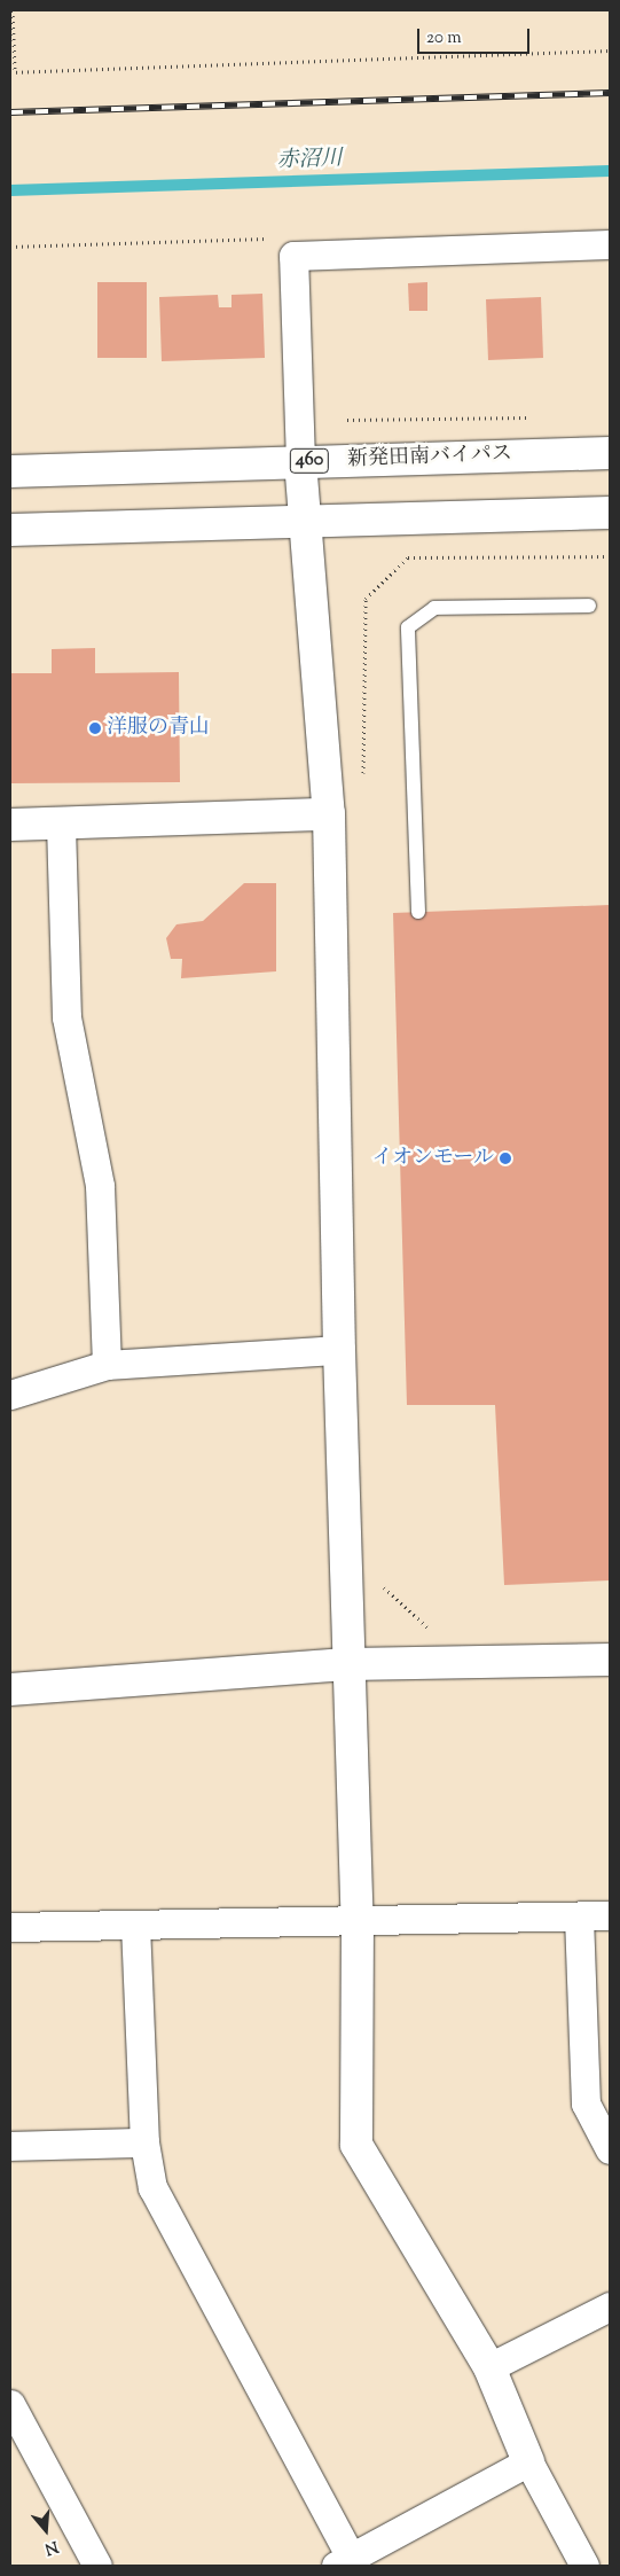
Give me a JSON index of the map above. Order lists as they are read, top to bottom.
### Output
{
  "streets": {
    "main road": ["新発田南バイパス", "460"]
  },
  "water": ["赤沼川"],
  "places": ["洋服の青山", "イオンモール"],
  "scale_bar": "20 m",
  "north": "bottom"
}
